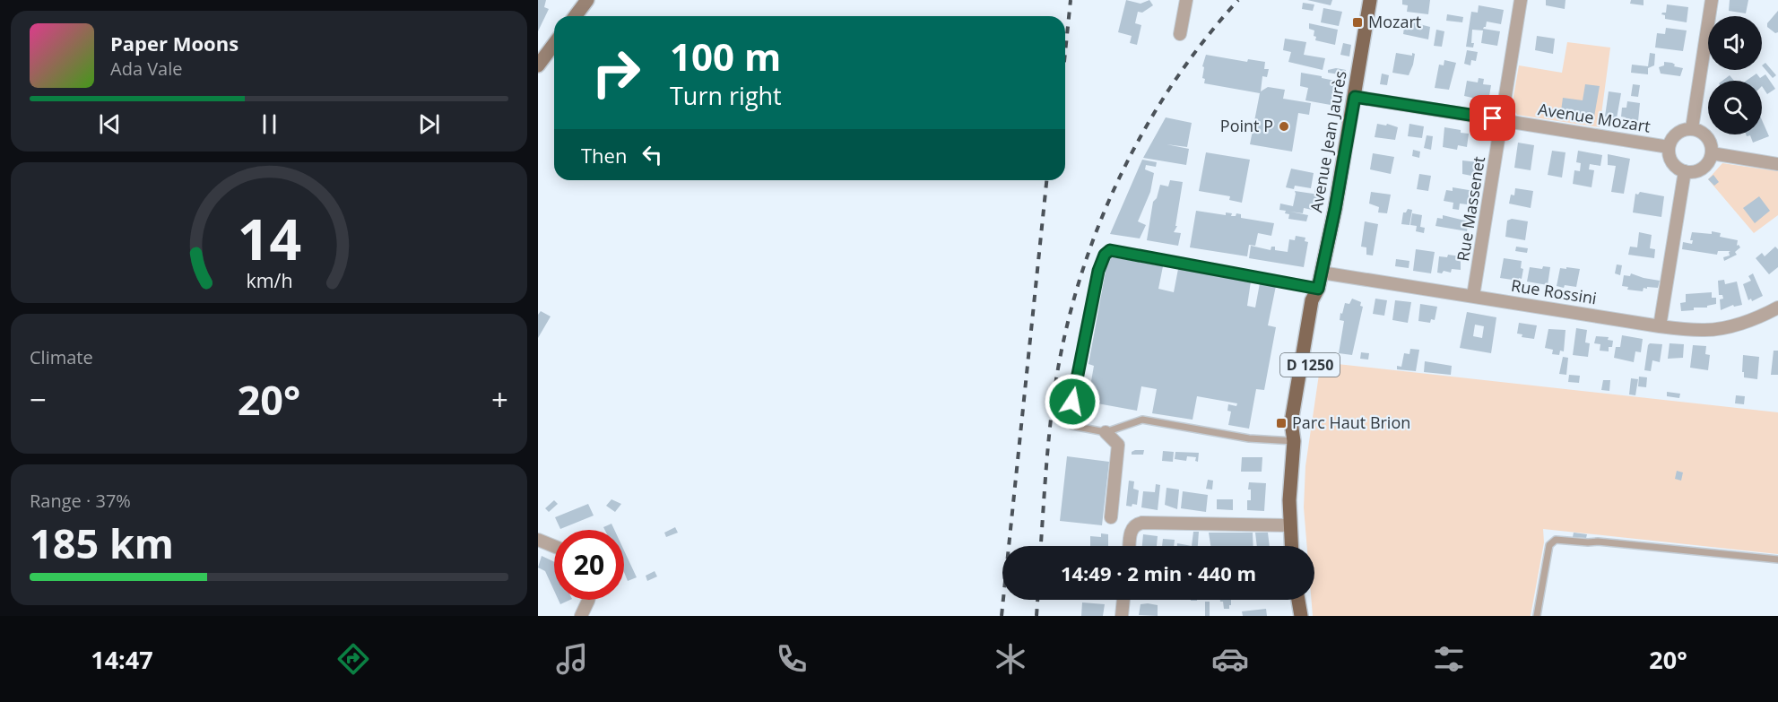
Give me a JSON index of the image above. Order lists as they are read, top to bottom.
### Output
{
  "streets": {
    "main road": ["Avenue Jean Jaurès", "D 1250"],
    "street": ["Avenue Mozart", "Rue Massenet", "Rue Rossini"]
  },
  "crossings": [
    ["Avenue Mozart", "Avenue Jean Jaurès"],
    ["Avenue Mozart", "Rue Massenet"],
    ["Avenue Jean Jaurès", "Rue Rossini"],
    ["Rue Massenet", "Rue Rossini"]
  ],
  "places": {
    "transit": ["Mozart", "Parc Haut Brion"],
    "other": ["Point P"]
  },
  "page": {
    "turn": ["100 m", "Turn right"],
    "song": ["Paper Moons", "Ada Vale"],
    "then": "Then",
    "tile": [
      "Climate",
      ["Range · 37%", "185 km"]
    ],
    "heat": ["−", "20°", "+"],
    "limit": "20",
    "trip": "14:49 · 2 min · 440 m",
    "tabs": ["14:47", "20°"],
    "gauge": ["14", "km/h"]
  }
}
